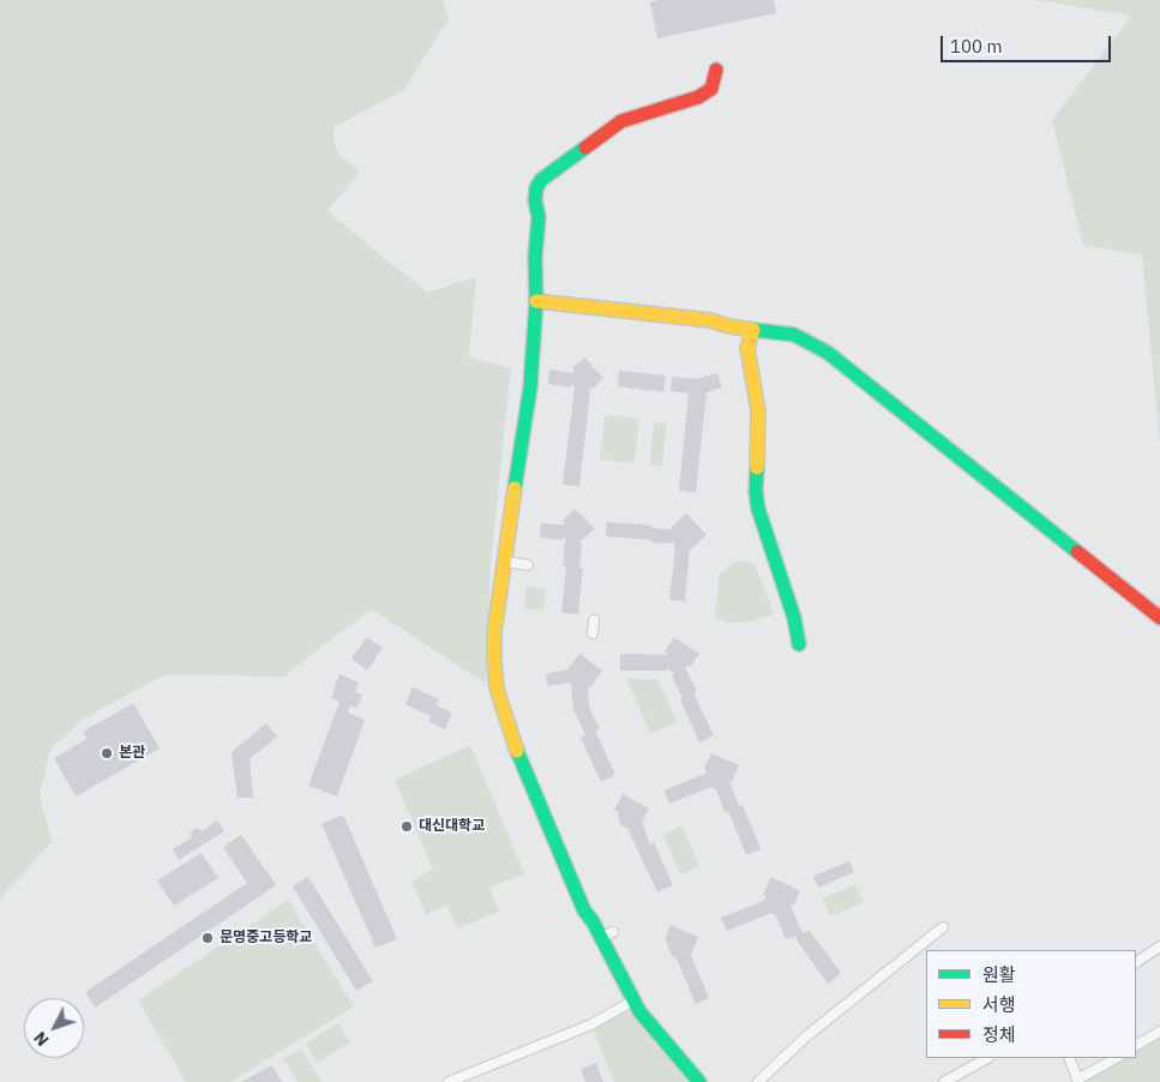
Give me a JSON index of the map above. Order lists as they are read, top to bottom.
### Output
{
  "places": ["본관", "대신대학교", "문명중고등학교"],
  "legend": ["원활", "서행", "정체"],
  "scale_bar": "100 m",
  "north": "bottom left"
}
